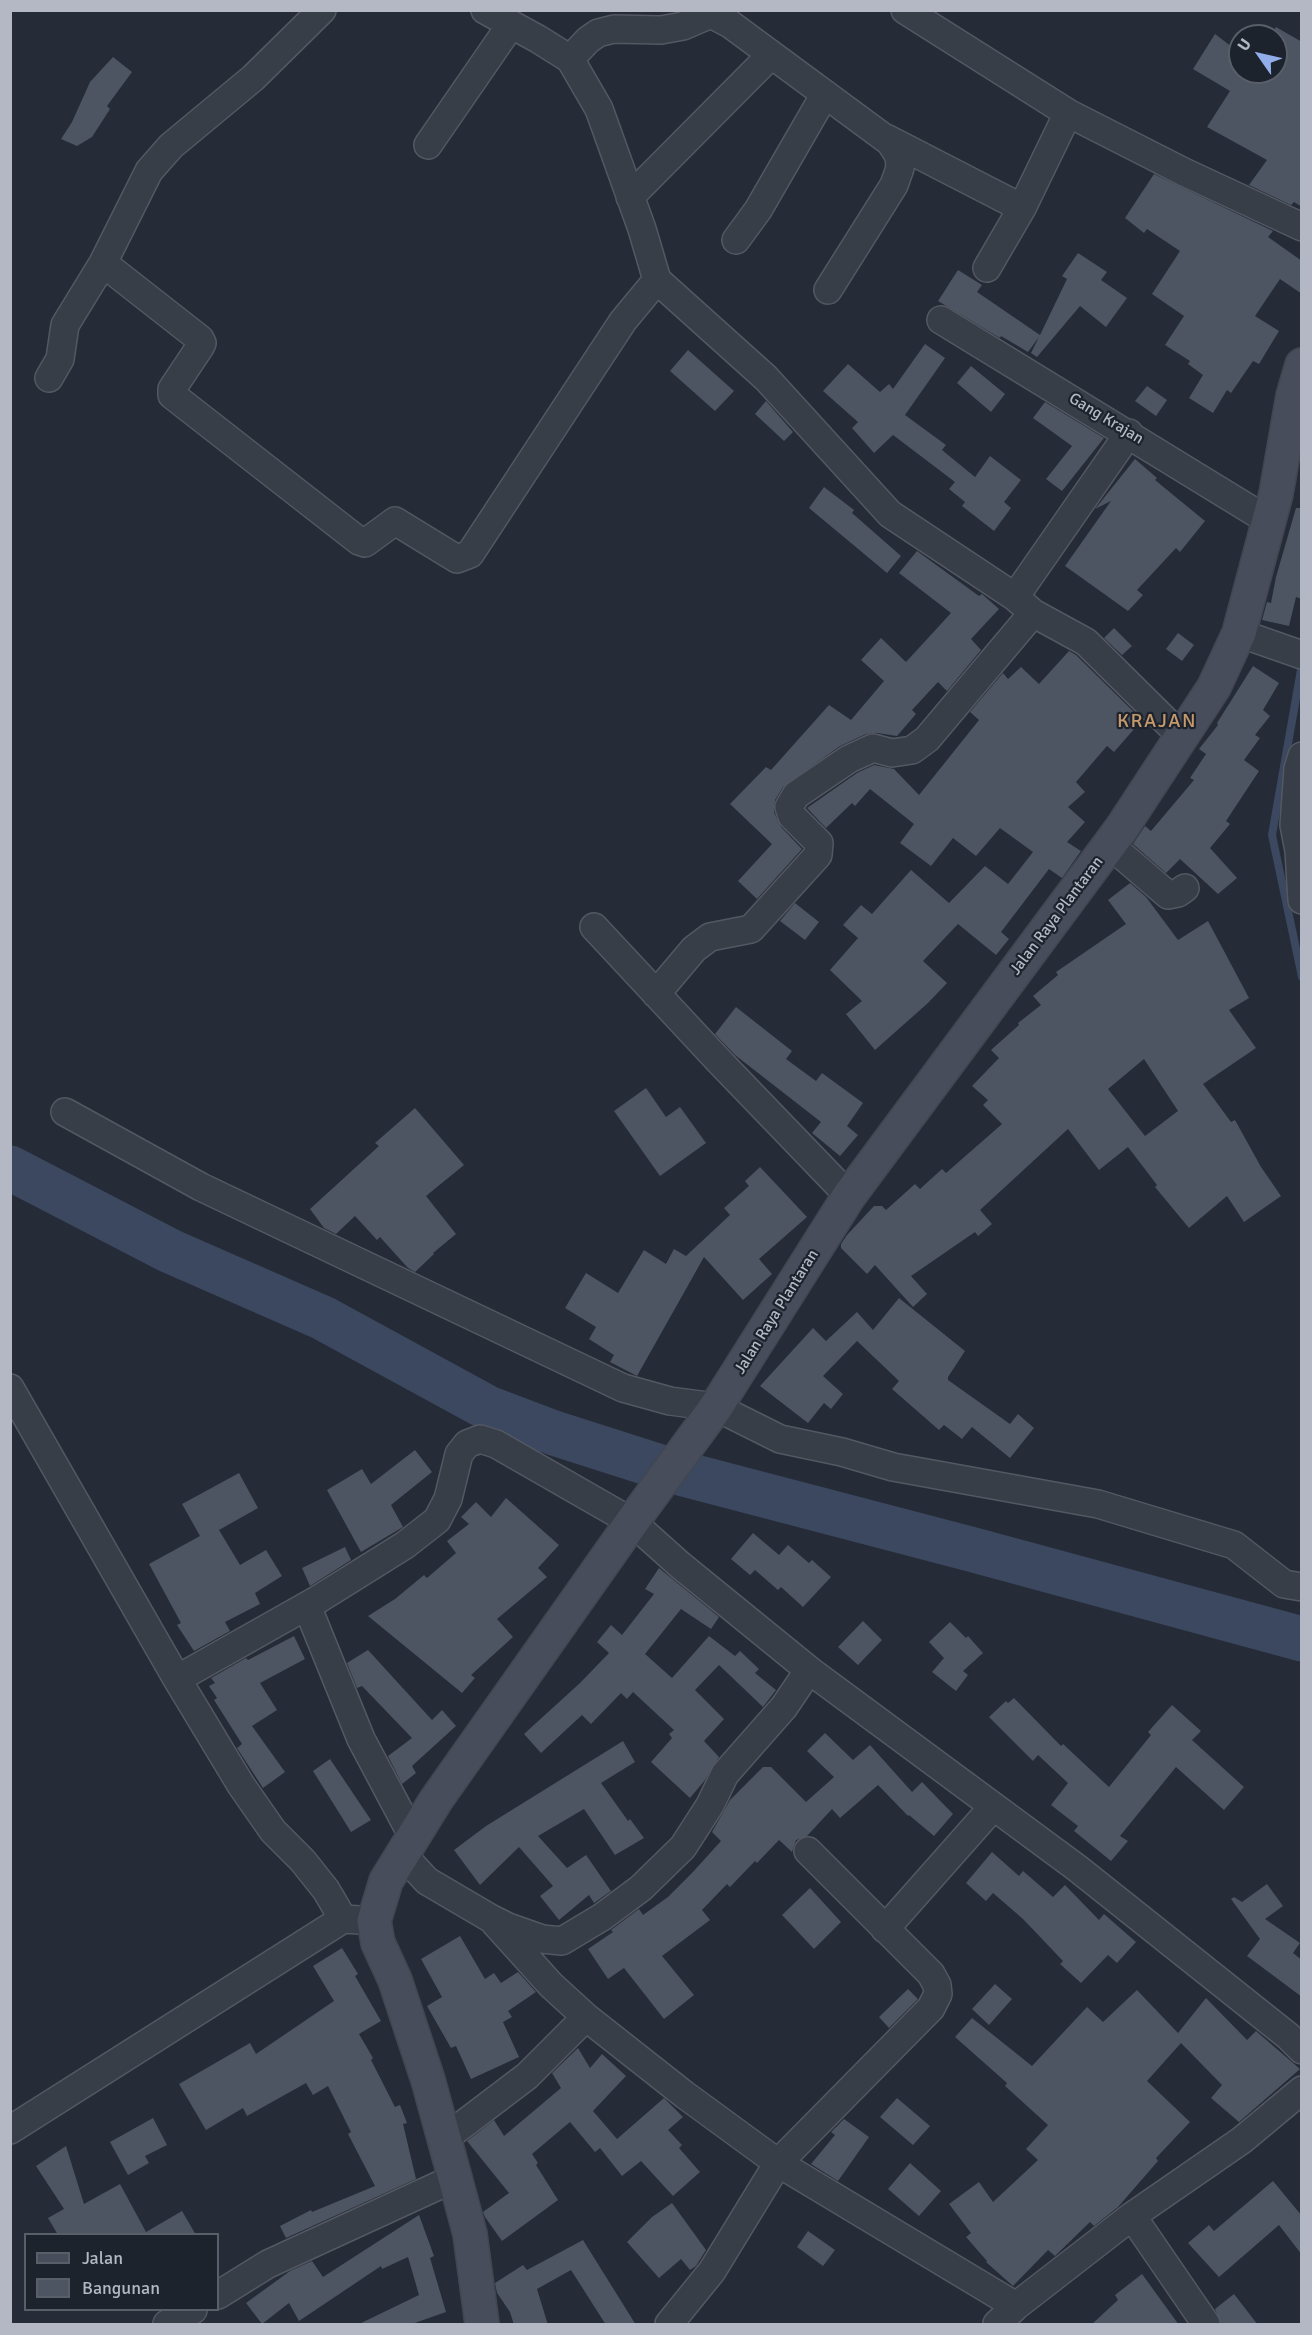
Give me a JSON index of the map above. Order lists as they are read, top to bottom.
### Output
{
  "streets": {
    "main road": ["Jalan Raya Plantaran"],
    "street": ["Gang Krajan"]
  },
  "crossings": [
    ["Gang Krajan", "Jalan Raya Plantaran"]
  ],
  "districts": ["KRAJAN"],
  "legend": ["Jalan", "Bangunan"],
  "north": "top left"
}
